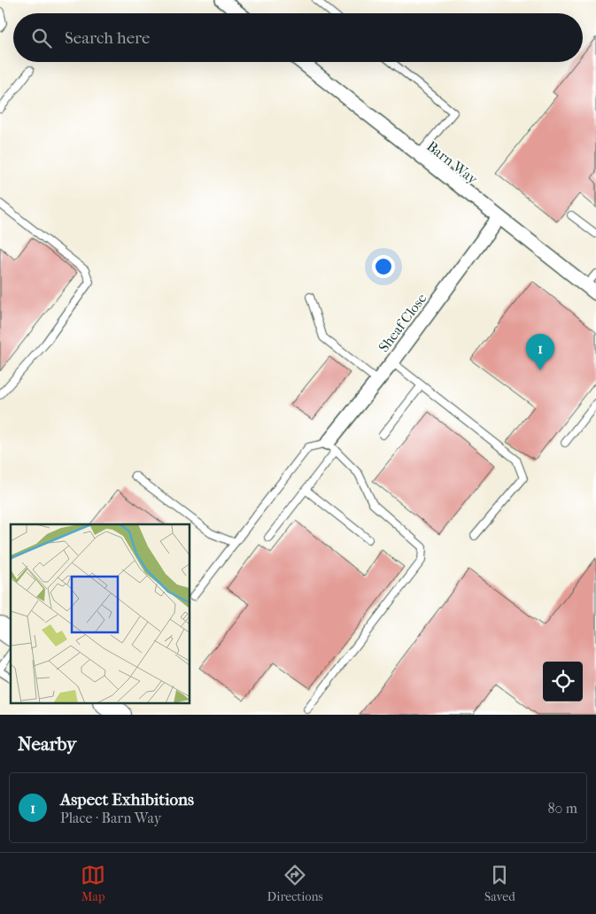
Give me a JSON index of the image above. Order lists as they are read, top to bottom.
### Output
{
  "streets": {
    "street": ["Barn Way", "Sheaf Close"]
  },
  "crossings": [
    ["Barn Way", "Sheaf Close"]
  ],
  "page": {
    "search": "Search here",
    "pins": "1",
    "heading": "Nearby",
    "list": [
      {
        "mark": "1",
        "name": "Aspect Exhibitions",
        "note": "Place · Barn Way",
        "value": "80 m"
      }
    ],
    "nav": ["Map", "Directions", "Saved"]
  }
}
